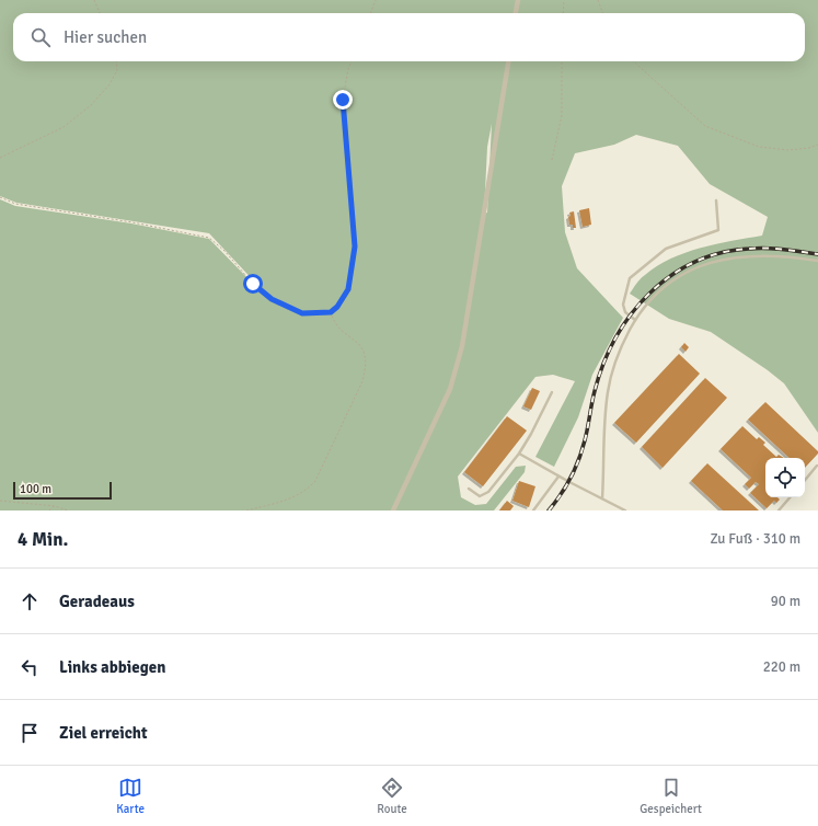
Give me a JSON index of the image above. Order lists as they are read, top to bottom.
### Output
{
  "scale_bar": "100 m",
  "page": {
    "search": "Hier suchen",
    "scale": "100 m",
    "heading": ["4 Min.", "Zu Fuß · 310 m"],
    "list": [
      ["Geradeaus", "90 m"],
      ["Links abbiegen", "220 m"],
      "Ziel erreicht"
    ],
    "nav": ["Karte", "Route", "Gespeichert"]
  }
}
